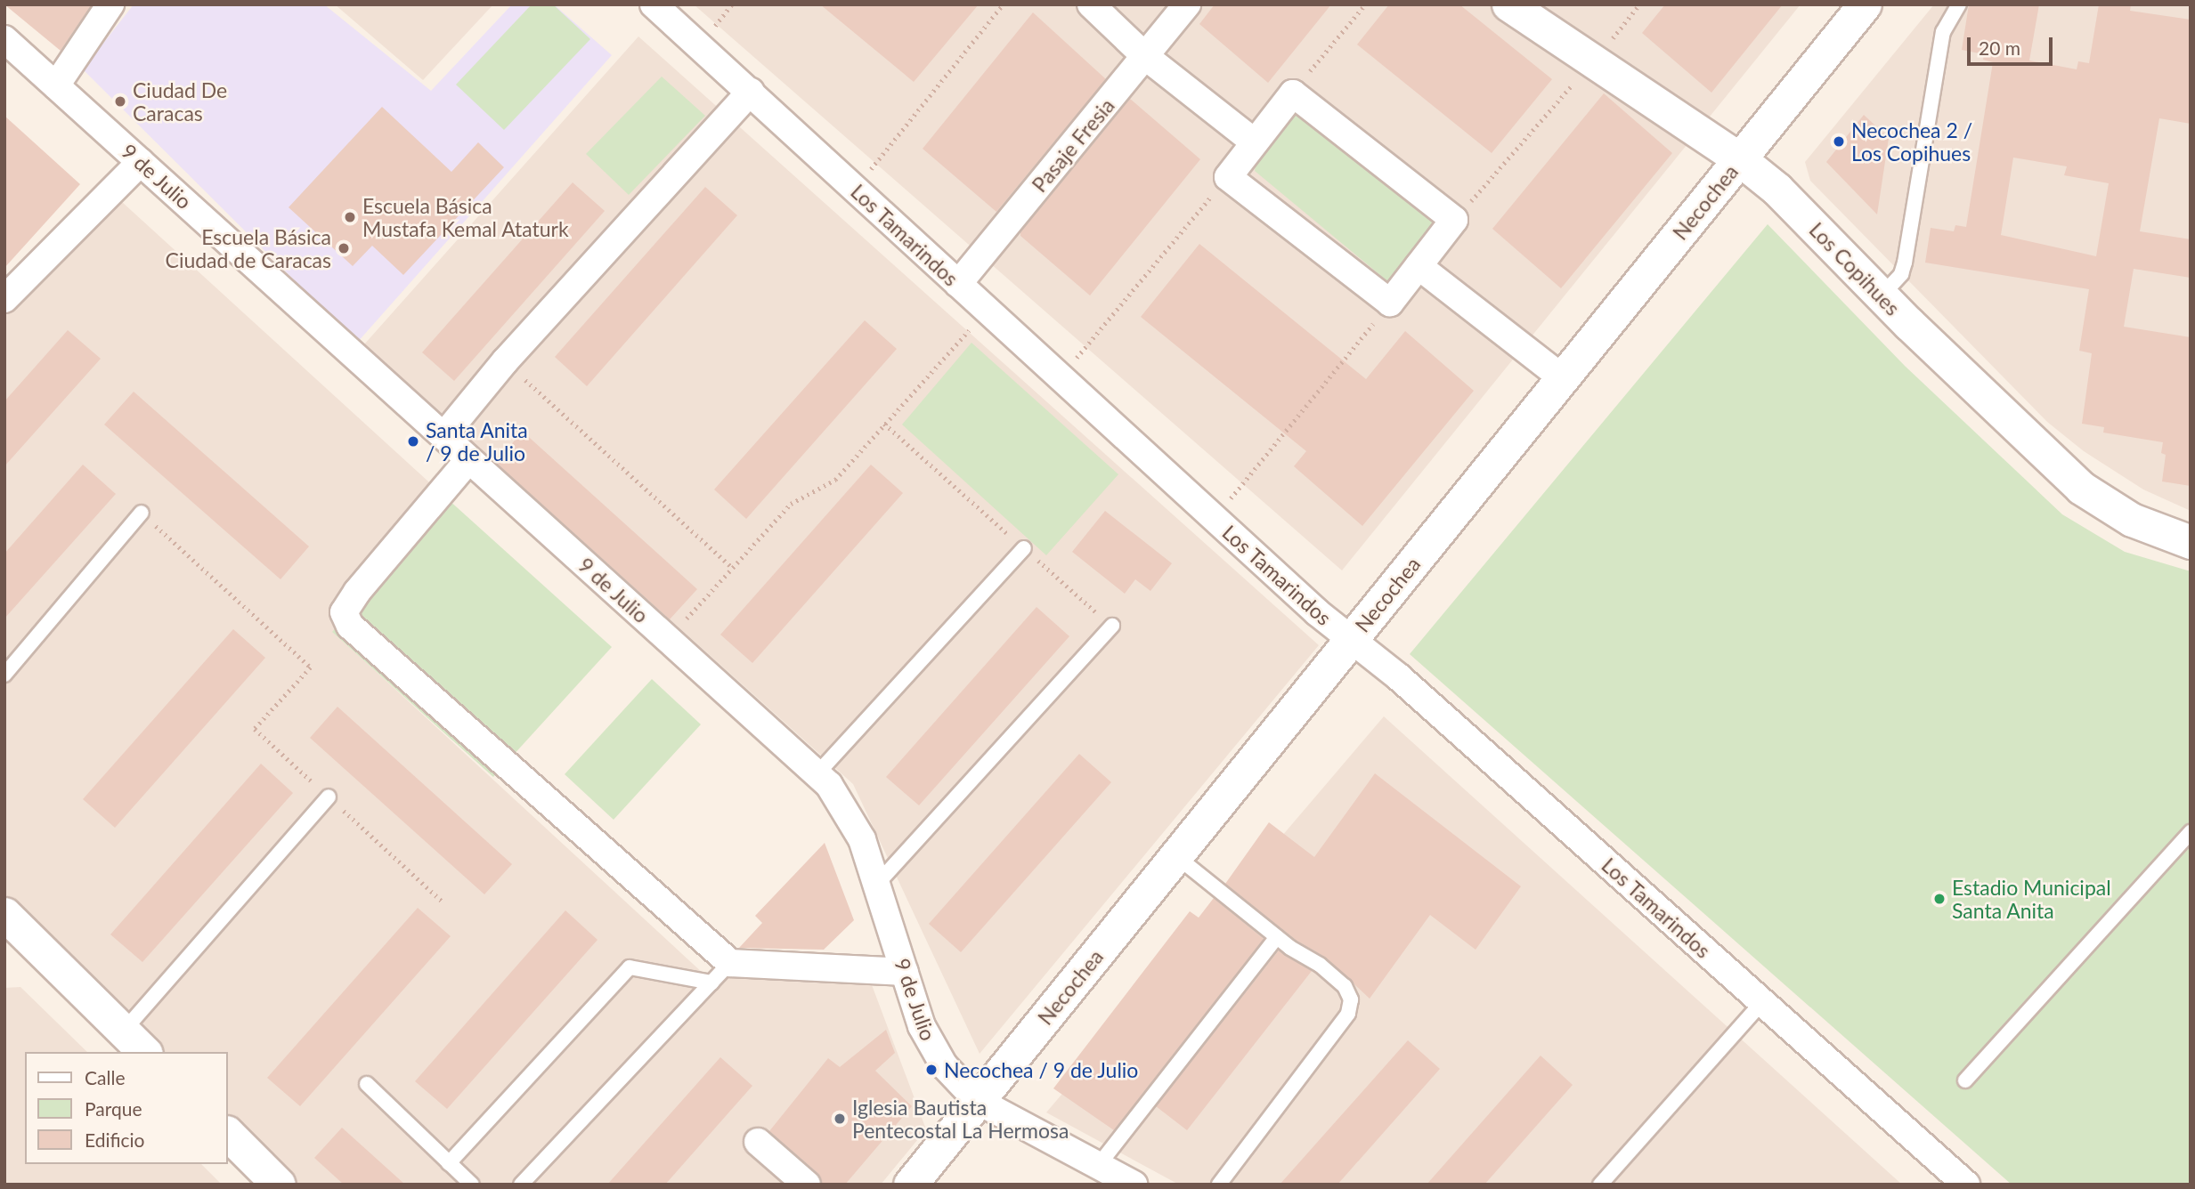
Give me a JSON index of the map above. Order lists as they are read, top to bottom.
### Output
{
  "streets": {
    "street": [
      "Pasaje Fresia",
      "9 de Julio",
      "Necochea",
      "Los Tamarindos",
      "Los Copihues"
    ]
  },
  "crossings": [
    ["Pasaje Fresia", "Los Tamarindos"],
    ["9 de Julio", "Necochea"],
    ["Necochea", "Los Tamarindos"],
    ["Necochea", "Los Copihues"]
  ],
  "places": [
    "Ciudad De Caracas",
    "Necochea 2 / Los Copihues",
    "Escuela Básica Mustafa Kemal Ataturk",
    "Escuela Básica Ciudad de Caracas",
    "Santa Anita / 9 de Julio",
    "Estadio Municipal Santa Anita",
    "Necochea / 9 de Julio",
    "Iglesia Bautista Pentecostal La Hermosa"
  ],
  "legend": ["Calle", "Parque", "Edificio"],
  "scale_bar": "20 m"
}
